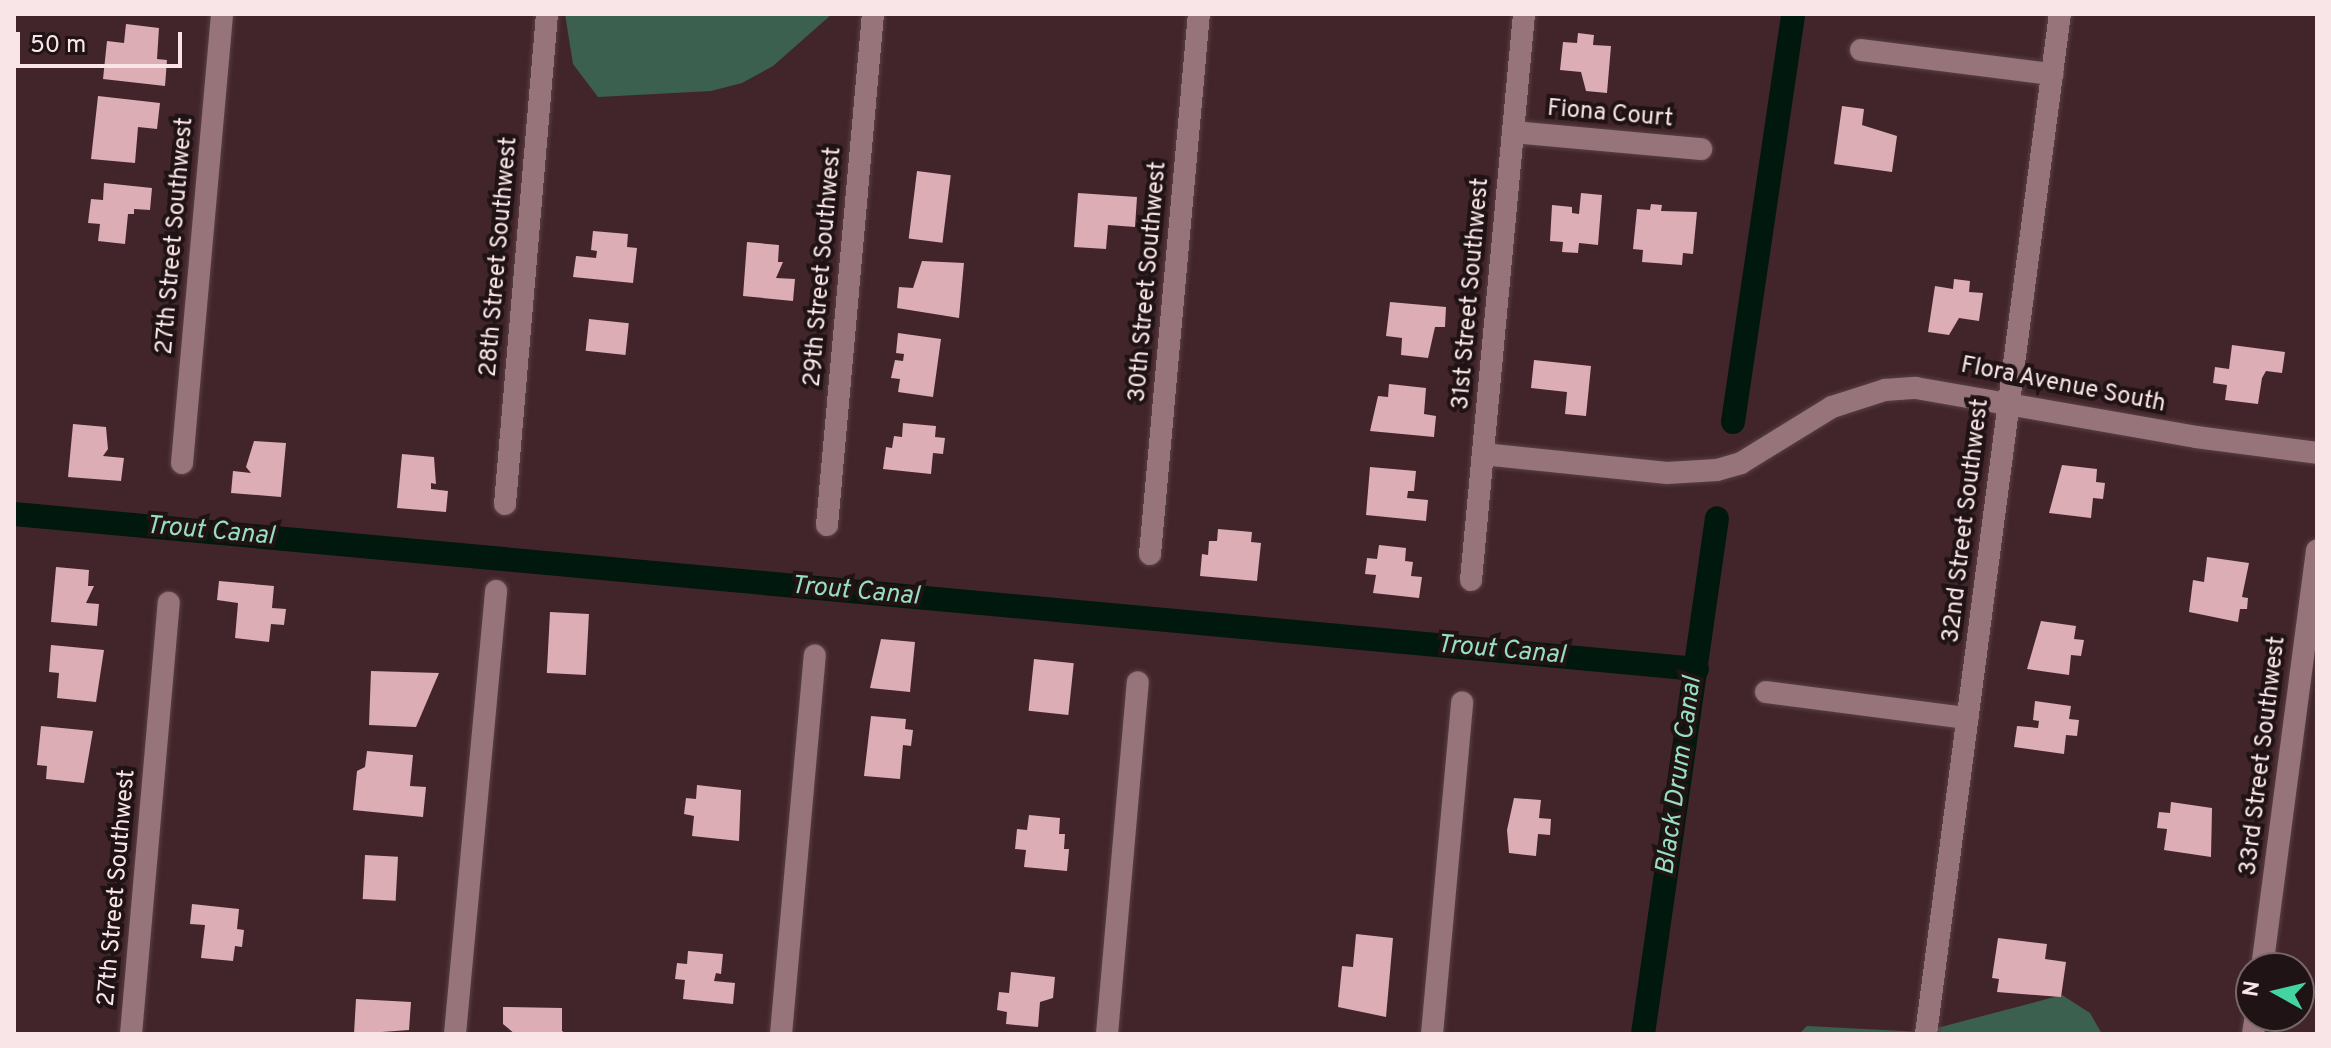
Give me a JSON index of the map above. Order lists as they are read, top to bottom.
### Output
{
  "streets": {
    "street": [
      "Fiona Court",
      "27th Street Southwest",
      "28th Street Southwest",
      "29th Street Southwest",
      "30th Street Southwest",
      "31st Street Southwest",
      "Flora Avenue South",
      "32nd Street Southwest",
      "33rd Street Southwest"
    ]
  },
  "crossings": [
    ["Fiona Court", "31st Street Southwest"],
    ["31st Street Southwest", "Flora Avenue South"],
    ["Flora Avenue South", "32nd Street Southwest"]
  ],
  "water": ["Trout Canal", "Black Drum Canal"],
  "scale_bar": "50 m",
  "north": "left"
}
